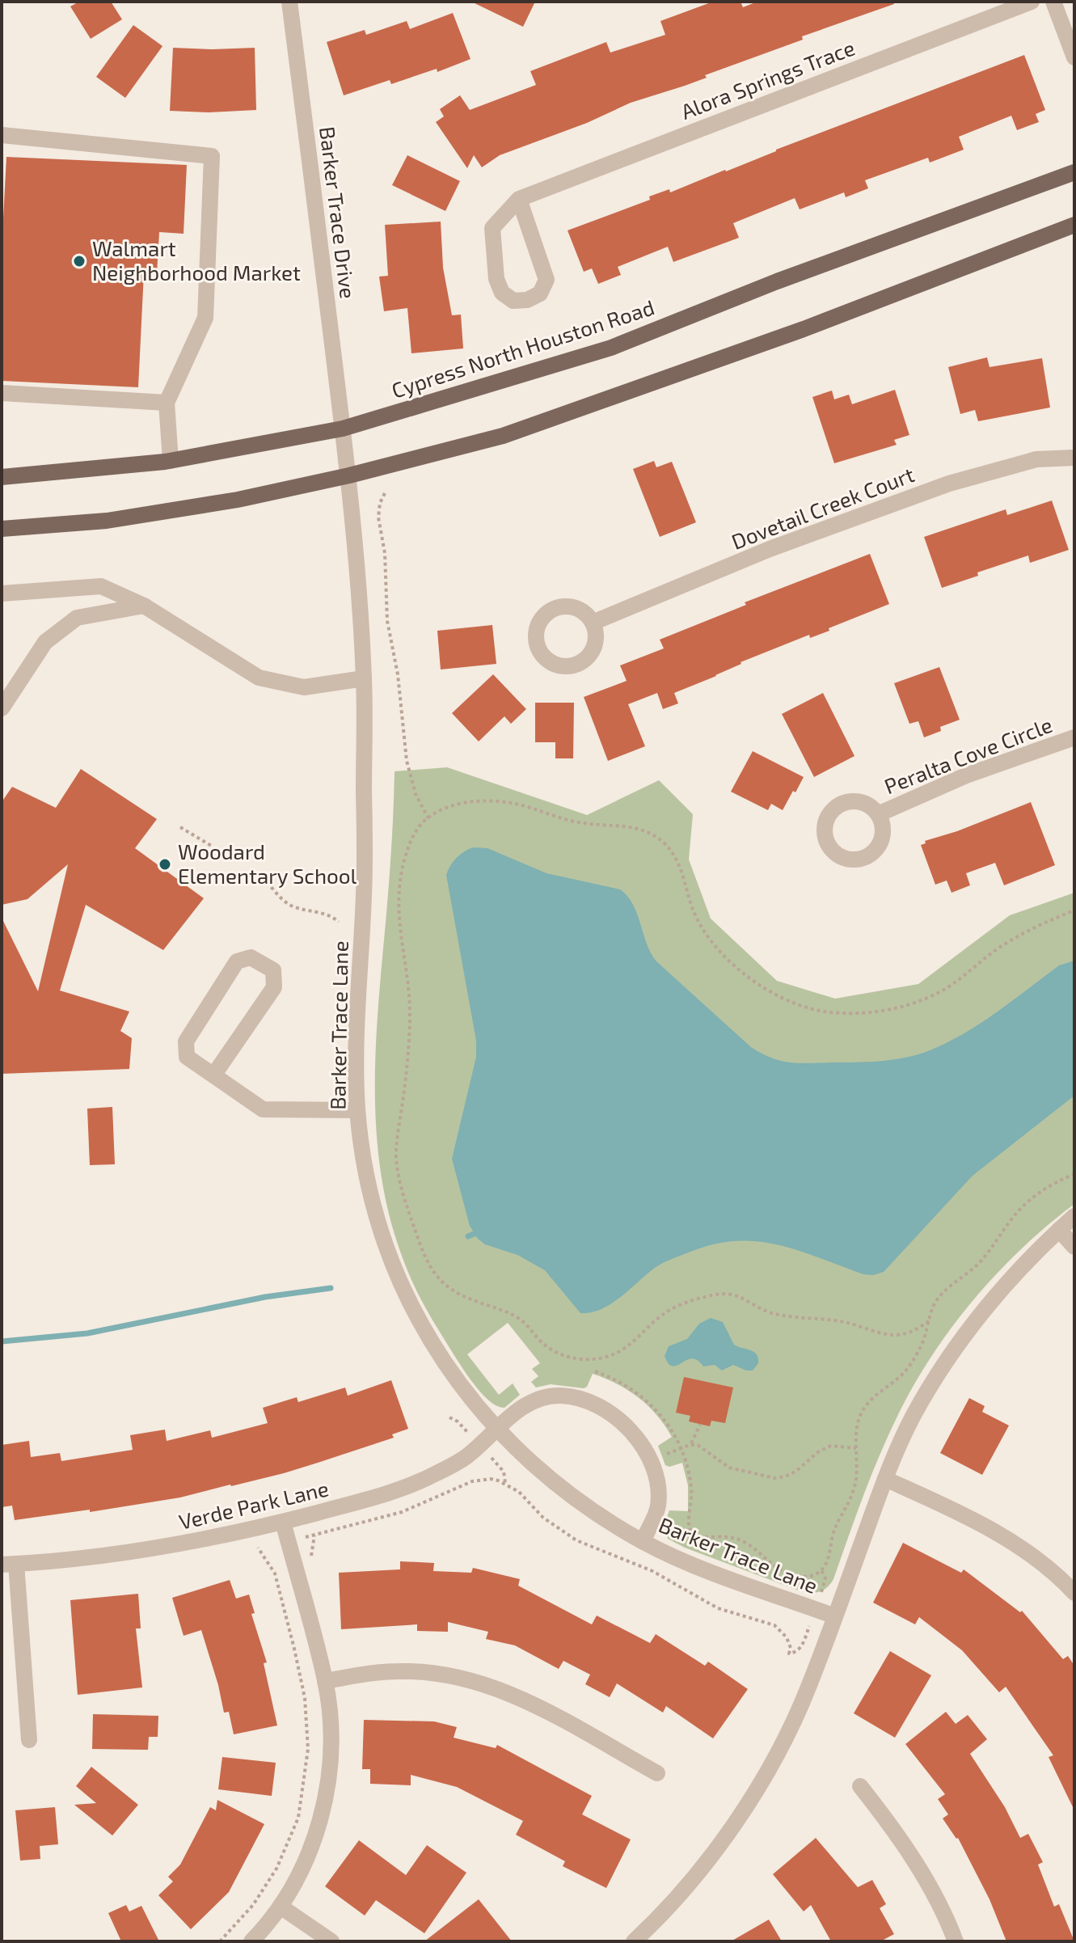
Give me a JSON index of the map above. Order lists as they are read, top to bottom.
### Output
{
  "streets": {
    "main road": ["Cypress North Houston Road"],
    "street": [
      "Alora Springs Trace",
      "Barker Trace Drive",
      "Dovetail Creek Court",
      "Peralta Cove Circle",
      "Barker Trace Lane",
      "Verde Park Lane"
    ]
  },
  "crossings": [
    ["Barker Trace Drive", "Cypress North Houston Road"],
    ["Barker Trace Drive", "Barker Trace Lane"],
    ["Cypress North Houston Road", "Barker Trace Lane"],
    ["Barker Trace Lane", "Verde Park Lane"]
  ],
  "places": ["Walmart Neighborhood Market", "Woodard Elementary School"]
}
